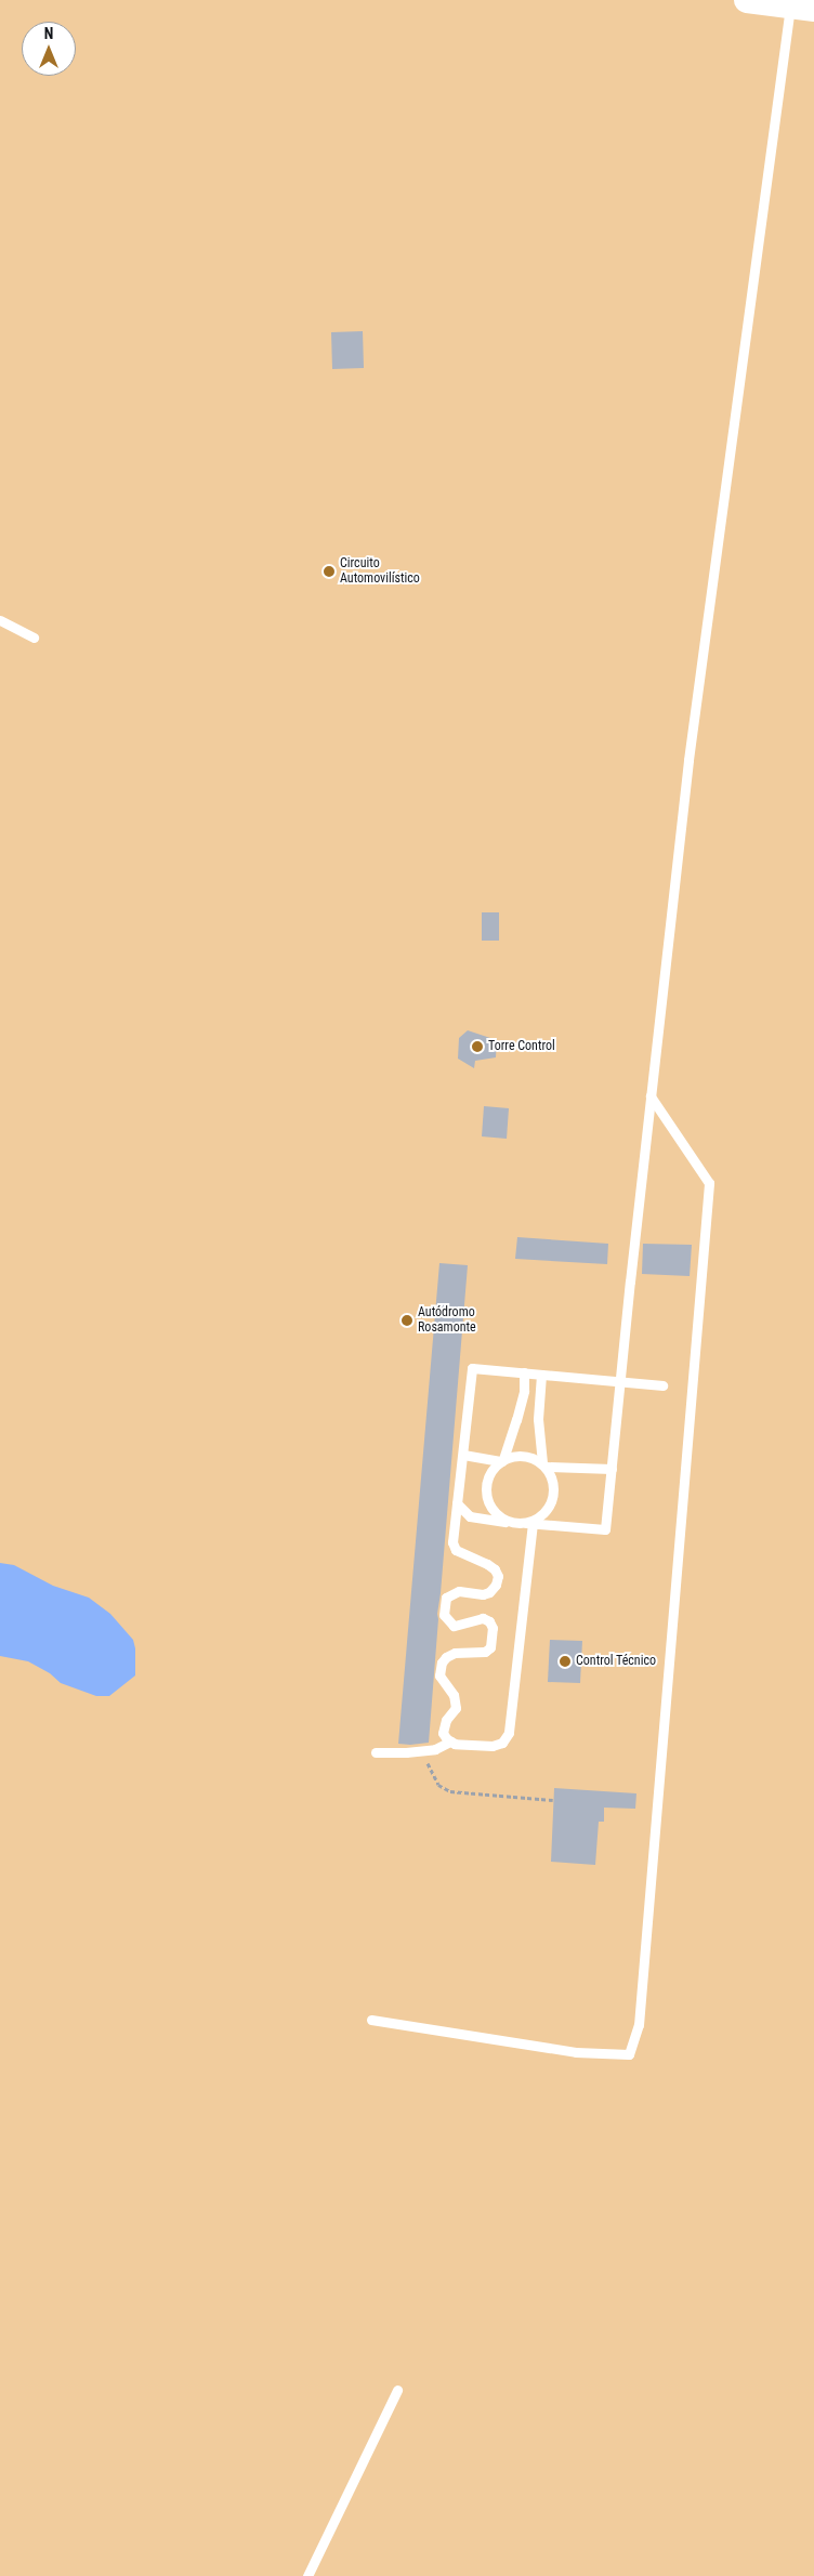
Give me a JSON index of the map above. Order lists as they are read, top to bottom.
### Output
{
  "places": [
    "Circuito Automovilístico",
    "Torre Control",
    "Autódromo Rosamonte",
    "Control Técnico"
  ],
  "north": "top"
}
